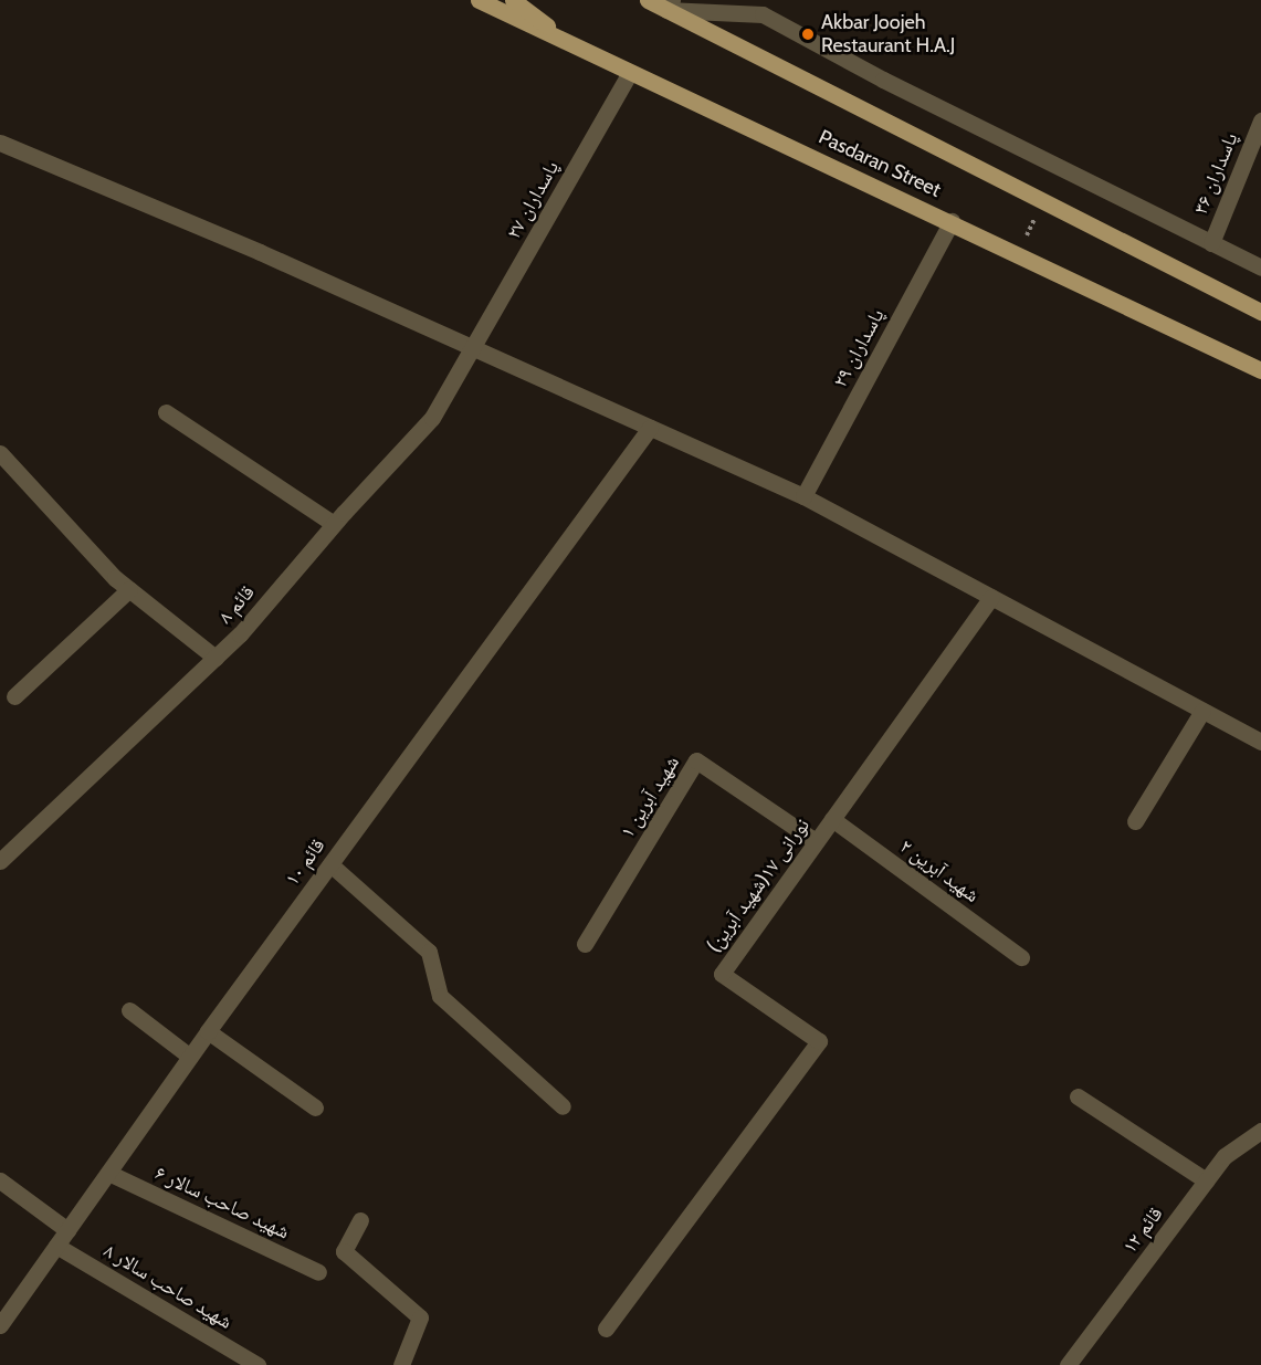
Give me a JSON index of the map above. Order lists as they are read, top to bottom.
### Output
{
  "streets": {
    "main road": ["Pasdaran Street"],
    "street": [
      "پاسداران ۳۶",
      "پاسداران ۲۷",
      "پاسداران ۲۹",
      "قائم ۸",
      "شهید آبرین ۱",
      "قائم ۱۰",
      "شهید آبرین ۲",
      "نورانی ۱۷(شهید آبرین)",
      "شهید صاحب سالار ۶",
      "قائم ۱۲",
      "شهید صاحب سالار ۸"
    ]
  },
  "crossings": [
    ["Pasdaran Street", "پاسداران ۲۷"],
    ["Pasdaran Street", "پاسداران ۲۹"],
    ["پاسداران ۲۷", "قائم ۸"],
    ["شهید آبرین ۱", "نورانی ۱۷(شهید آبرین)"],
    ["قائم ۱۰", "شهید صاحب سالار ۶"],
    ["قائم ۱۰", "شهید صاحب سالار ۸"],
    ["شهید آبرین ۲", "نورانی ۱۷(شهید آبرین)"]
  ],
  "places": ["Akbar Joojeh Restaurant H.A.J"]
}
